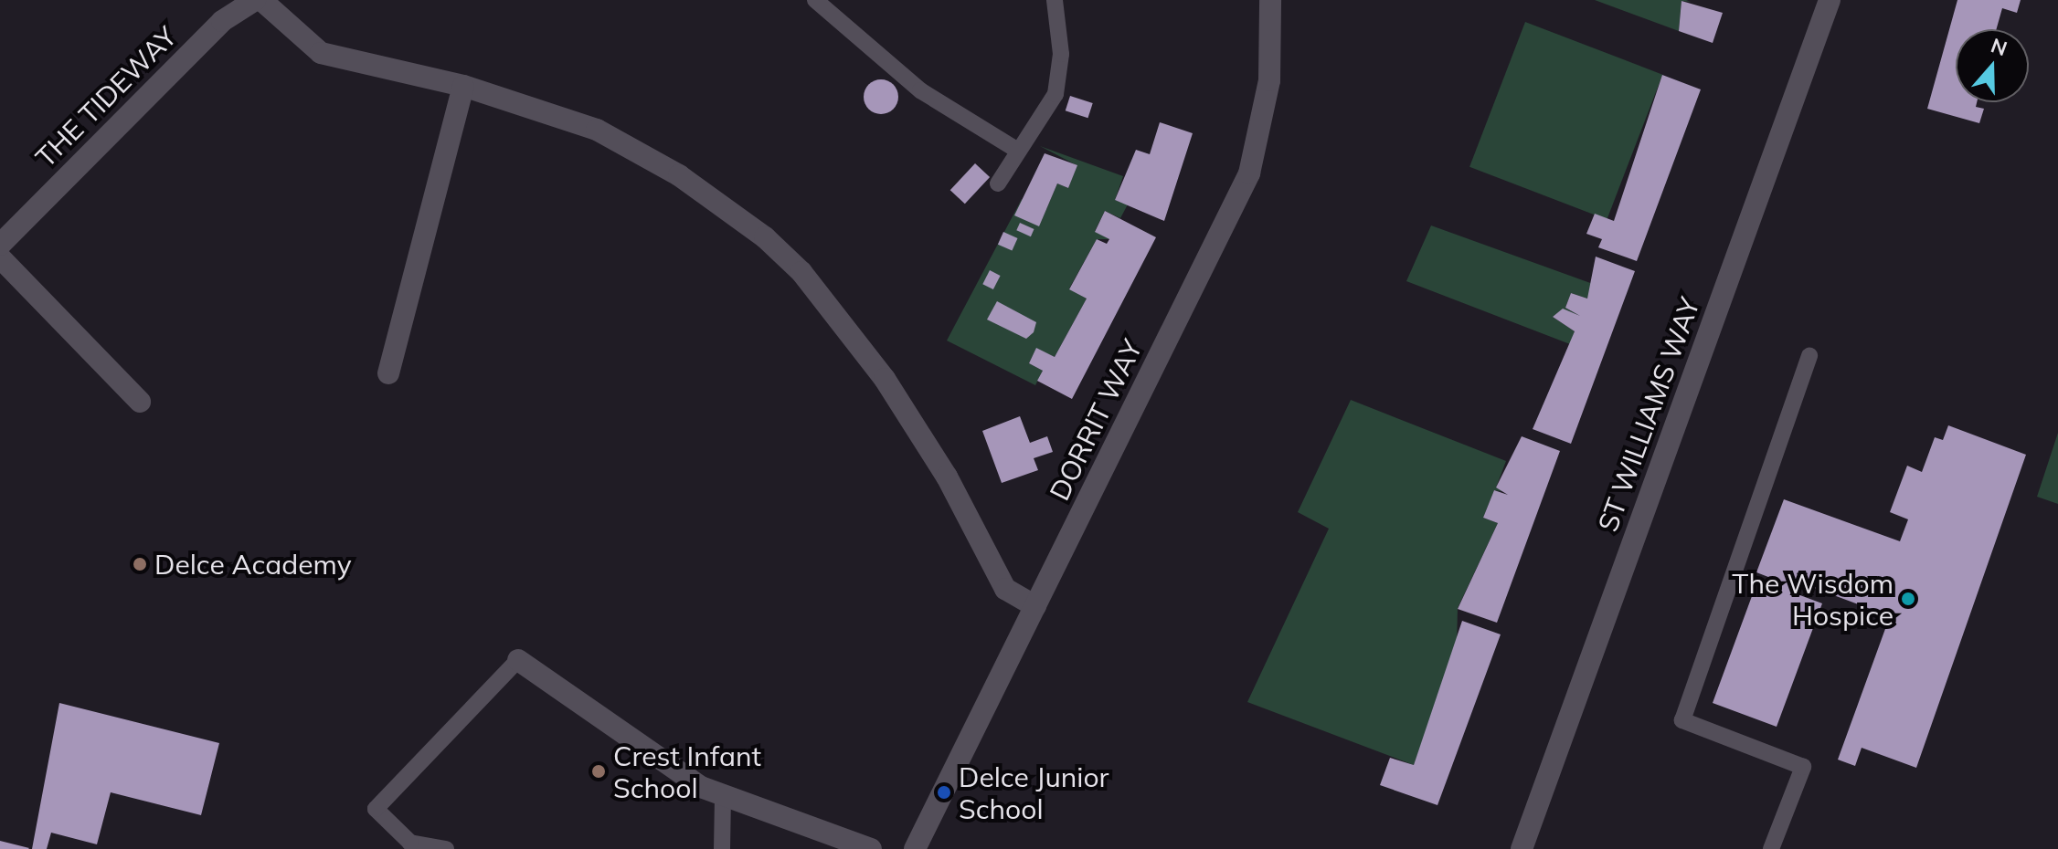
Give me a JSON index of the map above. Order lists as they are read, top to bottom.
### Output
{
  "streets": {
    "street": ["THE TIDEWAY", "ST WILLIAMS WAY", "DORRIT WAY"]
  },
  "places": [
    "Delce Academy",
    "The Wisdom Hospice",
    "Crest Infant School",
    "Delce Junior School"
  ],
  "north": "top"
}
